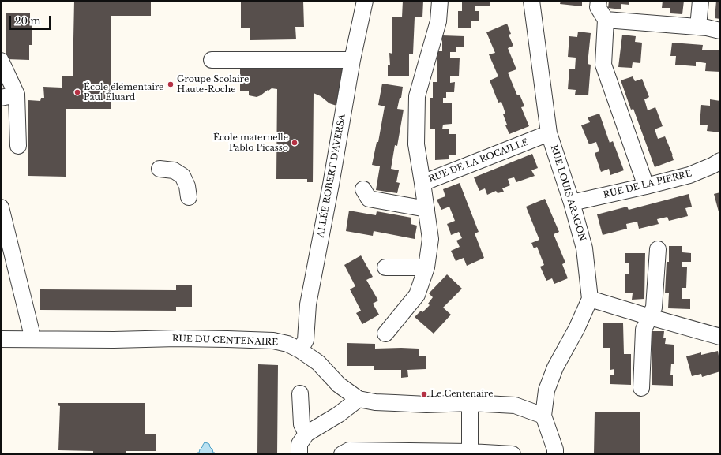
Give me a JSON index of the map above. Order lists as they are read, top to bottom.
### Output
{
  "streets": {
    "street": [
      "RUE DE LA ROCAILLE",
      "ALLÉE ROBERT D'AVERSA",
      "RUE DE LA PIERRE",
      "RUE LOUIS ARAGON",
      "RUE DU CENTENAIRE"
    ]
  },
  "crossings": [
    ["RUE DE LA ROCAILLE", "RUE LOUIS ARAGON"],
    ["ALLÉE ROBERT D'AVERSA", "RUE DU CENTENAIRE"],
    ["RUE DE LA PIERRE", "RUE LOUIS ARAGON"],
    ["RUE LOUIS ARAGON", "RUE DU CENTENAIRE"]
  ],
  "places": [
    "Groupe Scolaire Haute-Roche",
    "École élémentaire Paul Éluard",
    "École maternelle Pablo Picasso",
    "Le Centenaire"
  ],
  "scale_bar": "20 m"
}
